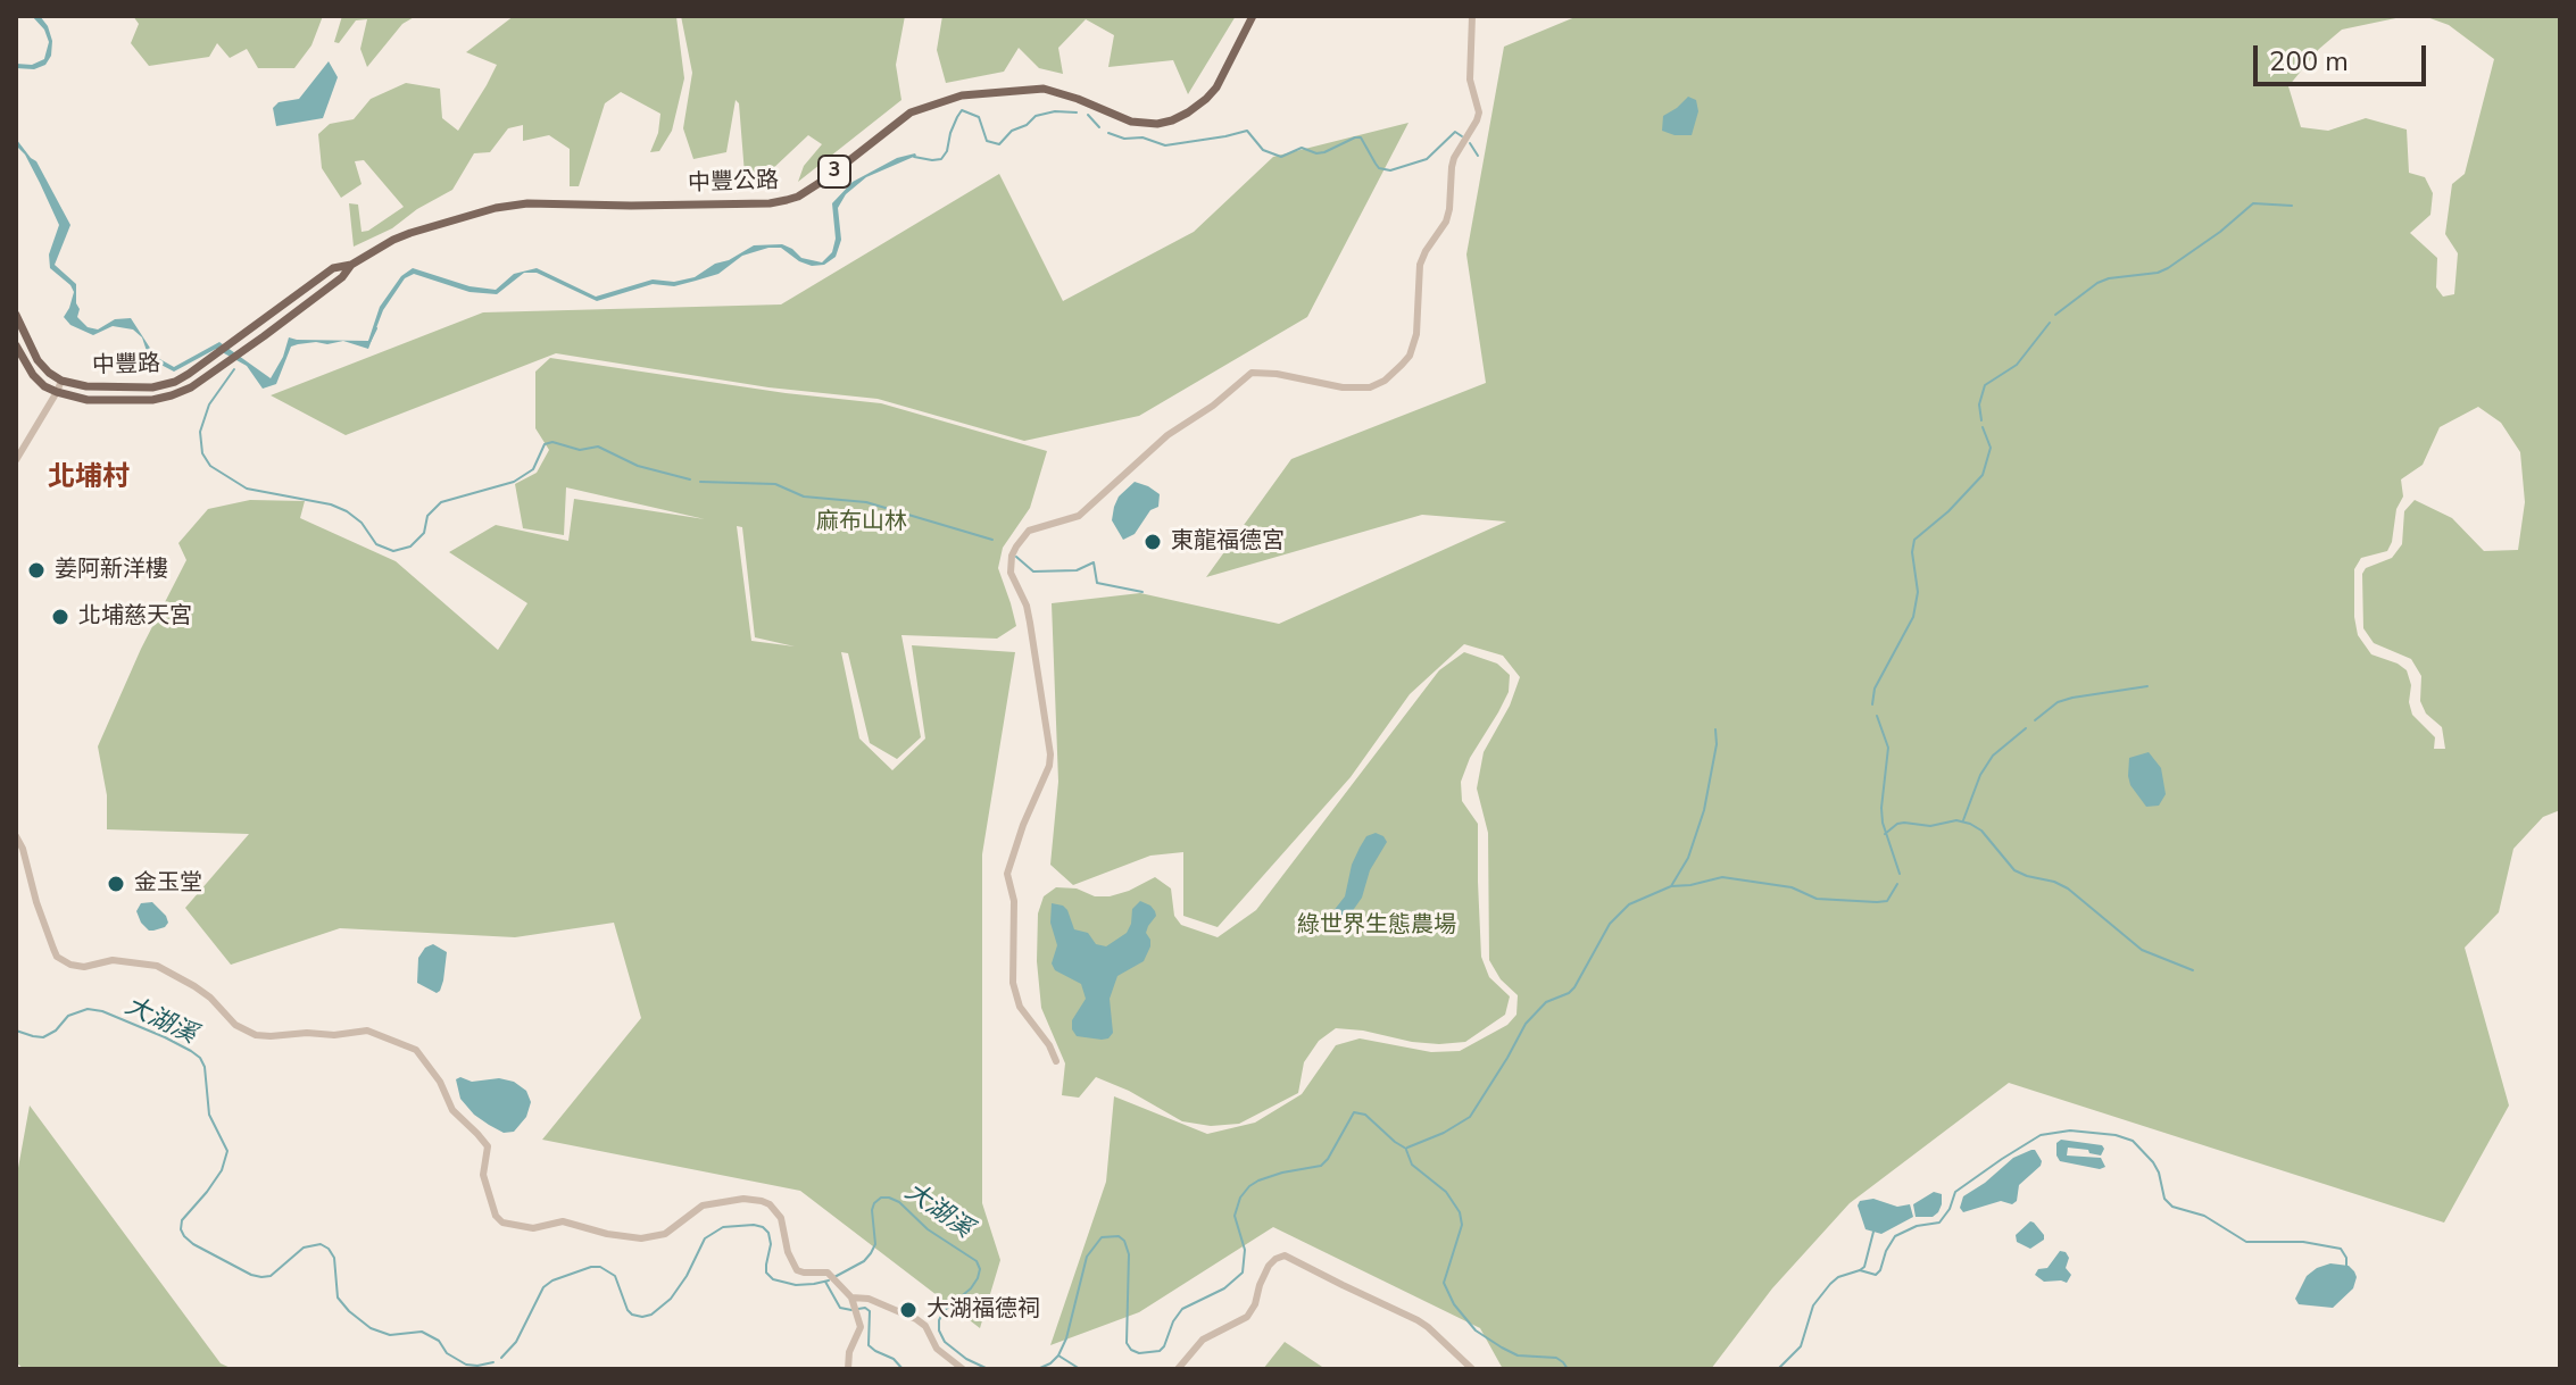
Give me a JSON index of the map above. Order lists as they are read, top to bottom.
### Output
{
  "streets": {
    "main road": ["3", "中豐公路", "中豐路"]
  },
  "crossings": [
    ["中豐公路", "中豐路"]
  ],
  "districts": ["北埔村"],
  "water": ["大湖溪"],
  "parks": ["麻布山林", "綠世界生態農場"],
  "places": [
    "東龍福德宮",
    "姜阿新洋樓",
    "北埔慈天宮",
    "金玉堂",
    "大湖福德祠"
  ],
  "scale_bar": "200 m"
}
